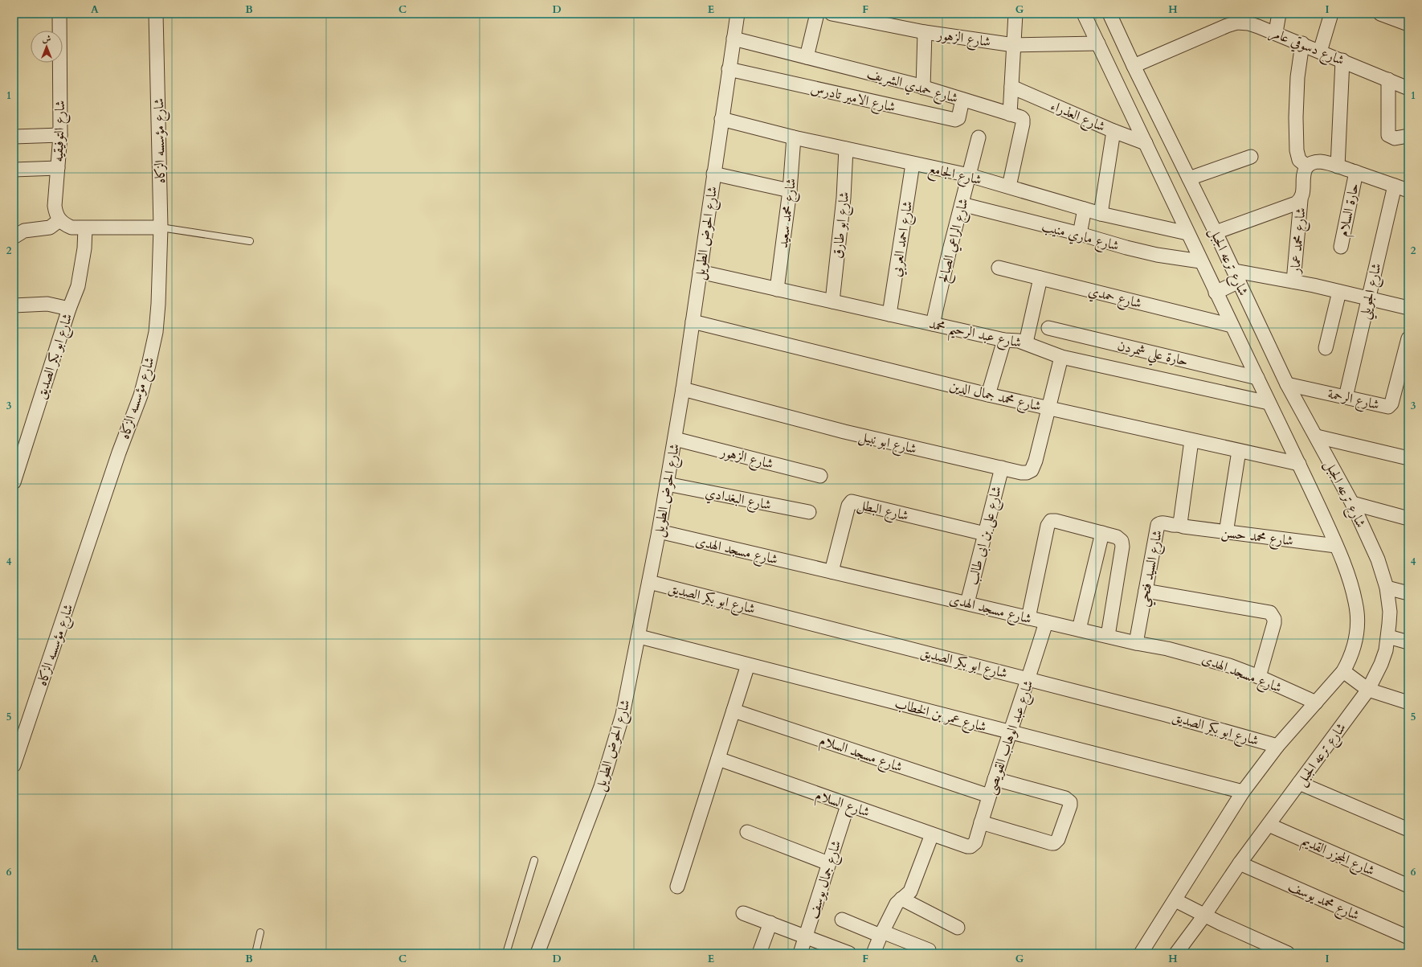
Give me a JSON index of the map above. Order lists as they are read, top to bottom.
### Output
{
  "streets": {
    "street": [
      "شارع الزهور",
      "شارع دسوقي عامر",
      "شارع حمدي الشريف",
      "شارع الامير تادرس",
      "شارع العذراء",
      "شارع التوفيقيه",
      "شارع مؤسسه الزكاه",
      "شارع الجامع",
      "حارة السلام",
      "شارع محمد سعيد",
      "شارع ابو طارق",
      "شارع الحوض الطويل",
      "شارع ماري منيب",
      "شارع احمد العربي",
      "شارع الراعي الصالح",
      "شارع محمد عمار",
      "شارع ترعه الجبل",
      "شارع الجويلي",
      "شارع حمدي",
      "شارع عبد الرحيم محمد",
      "حارة علي شمردن",
      "شارع ابو بكر الصديق",
      "شارع محمد جمال الدين",
      "شارع الرحمة",
      "شارع ابو نبيل",
      "شارع البغدادي",
      "شارع البطل",
      "شارع على بن ابى طالب",
      "شارع محمد حسن",
      "شارع مسجد الهدى",
      "شارع السيد فتحي",
      "شارع عمر بن الخطاب",
      "شارع عبد الوهاب القويصى",
      "شارع مسجد السلام",
      "شارع السلام",
      "شارع المجزر القديم",
      "شارع جمال يوسف",
      "شارع محمد يوسف"
    ]
  },
  "crossings": [
    ["شارع الزهور", "شارع الحوض الطويل"],
    ["شارع الزهور", "شارع ترعه الجبل"],
    ["شارع دسوقي عامر", "شارع ترعه الجبل"],
    ["شارع حمدي الشريف", "شارع الامير تادرس"],
    ["شارع حمدي الشريف", "شارع الجامع"],
    ["شارع حمدي الشريف", "شارع الحوض الطويل"],
    ["شارع الامير تادرس", "شارع الحوض الطويل"],
    ["شارع العذراء", "شارع ترعه الجبل"],
    ["شارع الجامع", "شارع محمد سعيد"],
    ["شارع الجامع", "شارع ابو طارق"],
    ["شارع الجامع", "شارع الحوض الطويل"],
    ["شارع الجامع", "شارع احمد العربي"],
    ["شارع الجامع", "شارع الراعي الصالح"],
    ["شارع الجامع", "شارع ترعه الجبل"],
    ["شارع محمد سعيد", "شارع عبد الرحيم محمد"],
    ["شارع ابو طارق", "شارع عبد الرحيم محمد"],
    ["شارع الحوض الطويل", "شارع عبد الرحيم محمد"],
    ["شارع الحوض الطويل", "شارع ابو بكر الصديق"],
    ["شارع الحوض الطويل", "شارع محمد جمال الدين"],
    ["شارع الحوض الطويل", "شارع ابو نبيل"],
    ["شارع الحوض الطويل", "شارع البغدادي"],
    ["شارع الحوض الطويل", "شارع مسجد الهدى"],
    ["شارع الحوض الطويل", "شارع عمر بن الخطاب"],
    ["شارع ماري منيب", "شارع الراعي الصالح"],
    ["شارع ماري منيب", "شارع ترعه الجبل"],
    ["شارع احمد العربي", "شارع عبد الرحيم محمد"],
    ["شارع الراعي الصالح", "شارع عبد الرحيم محمد"],
    ["شارع ترعه الجبل", "شارع حمدي"],
    ["شارع ترعه الجبل", "شارع عبد الرحيم محمد"],
    ["شارع ترعه الجبل", "حارة علي شمردن"],
    ["شارع ترعه الجبل", "شارع ابو بكر الصديق"],
    ["شارع ترعه الجبل", "شارع محمد جمال الدين"],
    ["شارع ترعه الجبل", "شارع الرحمة"],
    ["شارع ترعه الجبل", "شارع محمد حسن"],
    ["شارع ترعه الجبل", "شارع مسجد الهدى"],
    ["شارع ترعه الجبل", "شارع عمر بن الخطاب"],
    ["شارع ترعه الجبل", "شارع المجزر القديم"],
    ["شارع ترعه الجبل", "شارع محمد يوسف"],
    ["شارع الجويلي", "شارع الرحمة"],
    ["شارع ابو بكر الصديق", "شارع عبد الوهاب القويصى"],
    ["شارع محمد جمال الدين", "شارع ابو نبيل"],
    ["شارع محمد جمال الدين", "شارع السيد فتحي"],
    ["شارع ابو نبيل", "شارع على بن ابى طالب"],
    ["شارع البطل", "شارع على بن ابى طالب"],
    ["شارع البطل", "شارع مسجد الهدى"],
    ["شارع على بن ابى طالب", "شارع مسجد الهدى"],
    ["شارع محمد حسن", "شارع السيد فتحي"],
    ["شارع مسجد الهدى", "شارع السيد فتحي"],
    ["شارع مسجد الهدى", "شارع عبد الوهاب القويصى"],
    ["شارع عمر بن الخطاب", "شارع عبد الوهاب القويصى"],
    ["شارع عبد الوهاب القويصى", "شارع مسجد السلام"],
    ["شارع عبد الوهاب القويصى", "شارع السلام"],
    ["شارع السلام", "شارع جمال يوسف"]
  ],
  "north": "top",
  "grid": {
    "columns": [
      "A",
      "B",
      "C",
      "D",
      "E",
      "F",
      "G",
      "H",
      "I"
    ],
    "rows": [
      "1",
      "2",
      "3",
      "4",
      "5",
      "6"
    ]
  }
}
